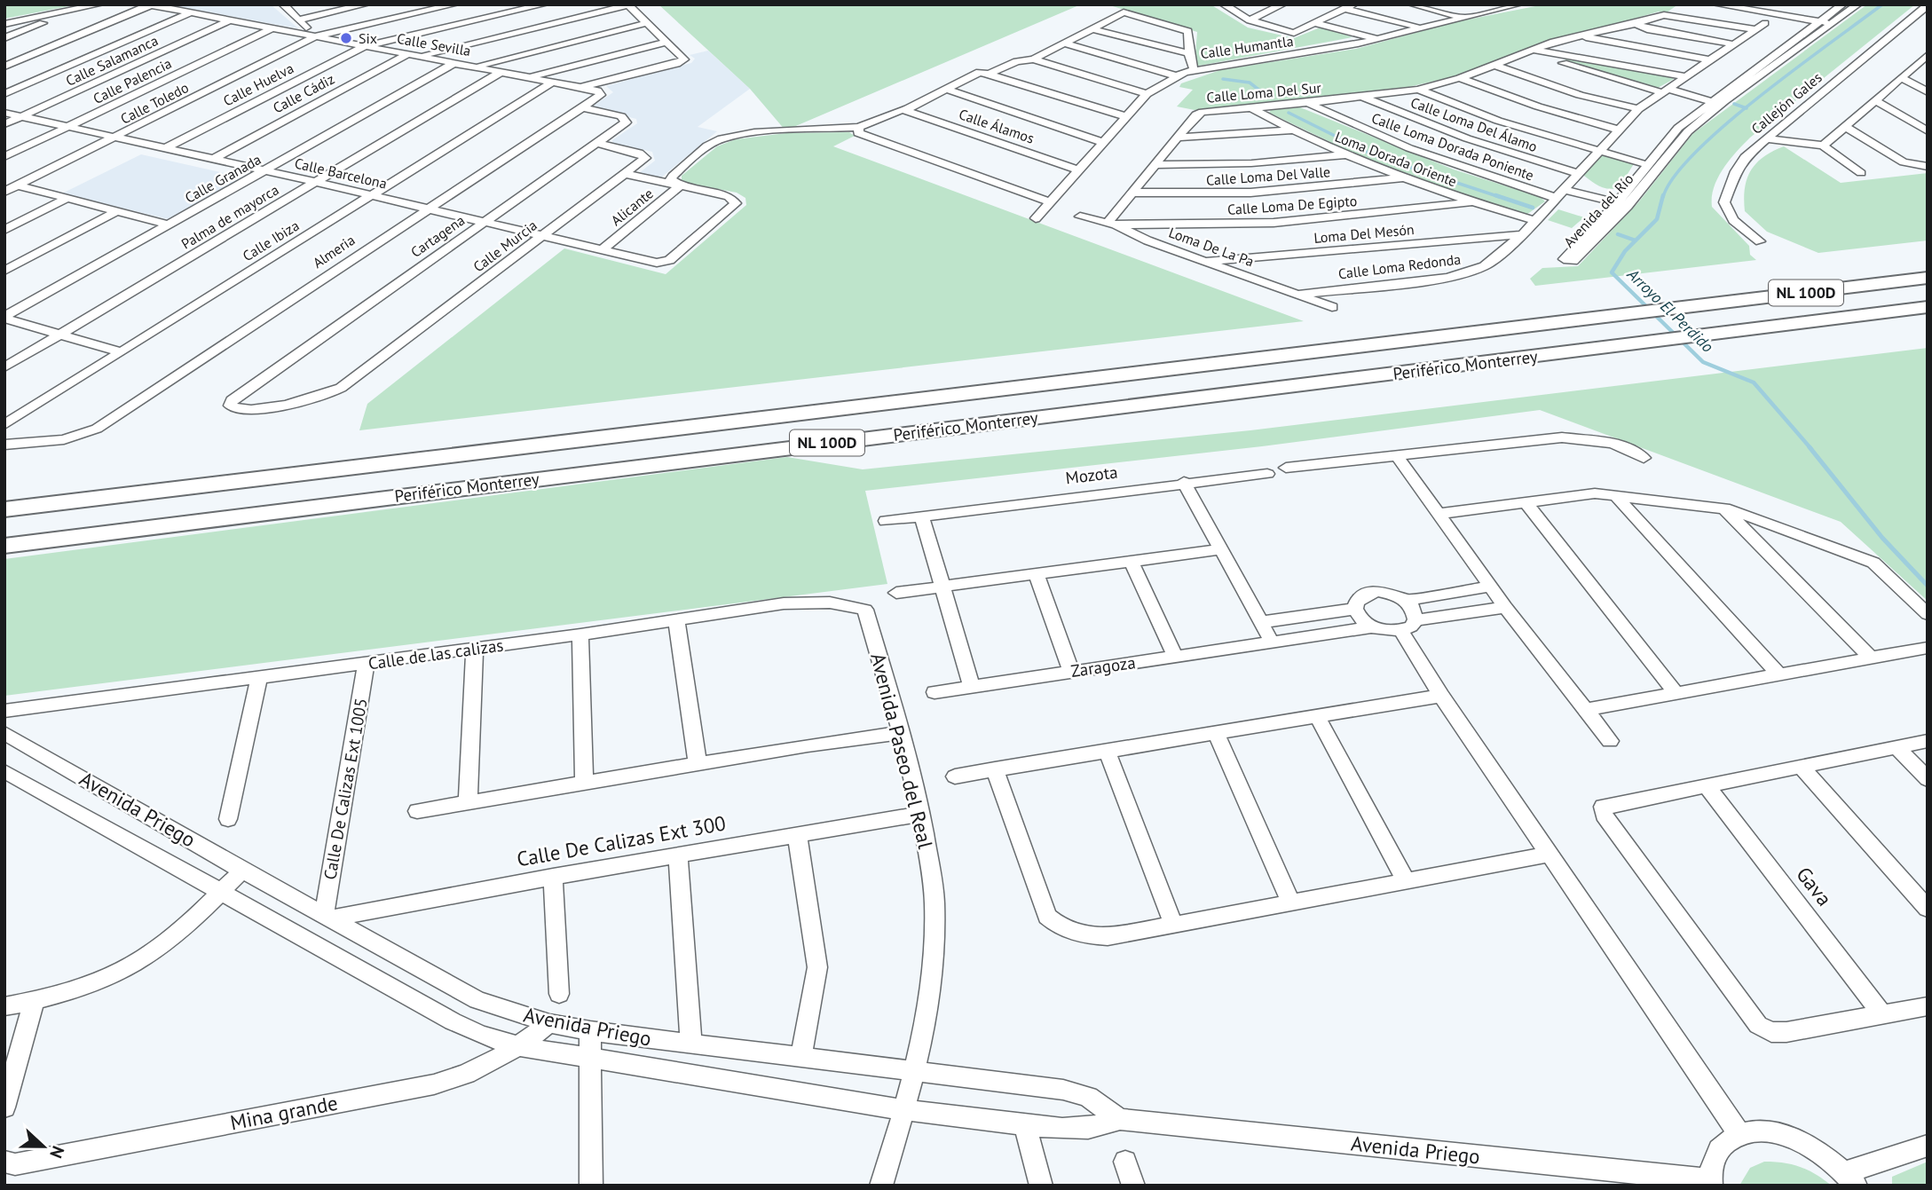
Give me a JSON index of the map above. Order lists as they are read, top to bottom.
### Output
{
  "streets": {
    "highway": ["NL 100D", "Periférico Monterrey"],
    "street": [
      "Calle Sevilla",
      "Calle Humantla",
      "Calle Salamanca",
      "Calle Palencia",
      "Calle Huelva",
      "Calle Loma Del Sur",
      "Calle Cádiz",
      "Calle Toledo",
      "Callejón Gales",
      "Calle Loma Del Álamo",
      "Calle Álamos",
      "Calle Loma Dorada Poniente",
      "Loma Dorada Oriente",
      "Calle Barcelona",
      "Calle Loma Del Valle",
      "Calle Granada",
      "Calle Loma De Egipto",
      "Alicante",
      "Avenida del Río",
      "Palma de mayorca",
      "Loma Del Mesón",
      "Cartagena",
      "Calle Ibiza",
      "Calle Murcia",
      "Loma De La Pa",
      "Almeria",
      "Calle Loma Redonda",
      "Mozota",
      "Calle de las calizas",
      "Zaragoza",
      "Avenida Paseo del Real",
      "Calle De Calizas Ext 1005",
      "Avenida Priego",
      "Calle De Calizas Ext 300",
      "Gava",
      "Mina grande"
    ]
  },
  "crossings": [
    ["Calle Sevilla", "Calle Salamanca"],
    ["Calle Sevilla", "Calle Palencia"],
    ["Calle Sevilla", "Calle Huelva"],
    ["Calle Sevilla", "Calle Cádiz"],
    ["Calle Sevilla", "Calle Toledo"],
    ["Calle Sevilla", "Calle Granada"],
    ["Calle Sevilla", "Palma de mayorca"],
    ["Calle Sevilla", "Calle Ibiza"],
    ["Calle Sevilla", "Almeria"],
    ["Calle Humantla", "Calle Álamos"],
    ["Calle Salamanca", "Calle Barcelona"],
    ["Calle Palencia", "Calle Barcelona"],
    ["Calle Huelva", "Calle Barcelona"],
    ["Calle Loma Del Sur", "Calle Loma Del Álamo"],
    ["Calle Loma Del Sur", "Calle Loma Dorada Poniente"],
    ["Calle Loma Del Sur", "Loma Dorada Oriente"],
    ["Calle Loma Del Sur", "Calle Loma Del Valle"],
    ["Calle Loma Del Sur", "Calle Loma De Egipto"],
    ["Calle Loma Del Sur", "Loma De La Pa"],
    ["Calle Loma Del Sur", "Calle Loma Redonda"],
    ["Calle Cádiz", "Calle Barcelona"],
    ["Calle Toledo", "Calle Barcelona"],
    ["Calle Loma Del Álamo", "Calle Loma Dorada Poniente"],
    ["Calle Loma Del Álamo", "Calle Loma Redonda"],
    ["Calle Loma Dorada Poniente", "Calle Loma Redonda"],
    ["Loma Dorada Oriente", "Calle Loma Del Valle"],
    ["Loma Dorada Oriente", "Calle Loma De Egipto"],
    ["Loma Dorada Oriente", "Calle Loma Redonda"],
    ["Calle Barcelona", "Calle Granada"],
    ["Calle Barcelona", "Alicante"],
    ["Calle Barcelona", "Palma de mayorca"],
    ["Calle Barcelona", "Cartagena"],
    ["Calle Barcelona", "Calle Ibiza"],
    ["Calle Barcelona", "Calle Murcia"],
    ["Calle Barcelona", "Almeria"],
    ["Calle Loma De Egipto", "Loma De La Pa"],
    ["Loma Del Mesón", "Loma De La Pa"],
    ["Loma Del Mesón", "Calle Loma Redonda"],
    ["Cartagena", "Calle Murcia"],
    ["Cartagena", "Almeria"],
    ["Loma De La Pa", "Calle Loma Redonda"],
    ["Calle de las calizas", "Avenida Paseo del Real"],
    ["Calle de las calizas", "Calle De Calizas Ext 1005"],
    ["Avenida Paseo del Real", "Avenida Priego"],
    ["Avenida Paseo del Real", "Calle De Calizas Ext 300"],
    ["Calle De Calizas Ext 1005", "Avenida Priego"],
    ["Calle De Calizas Ext 1005", "Calle De Calizas Ext 300"],
    ["Avenida Priego", "Calle De Calizas Ext 300"],
    ["Avenida Priego", "Mina grande"]
  ],
  "water": ["Arroyo El Perdido"],
  "places": ["Six"],
  "north": "right"
}
